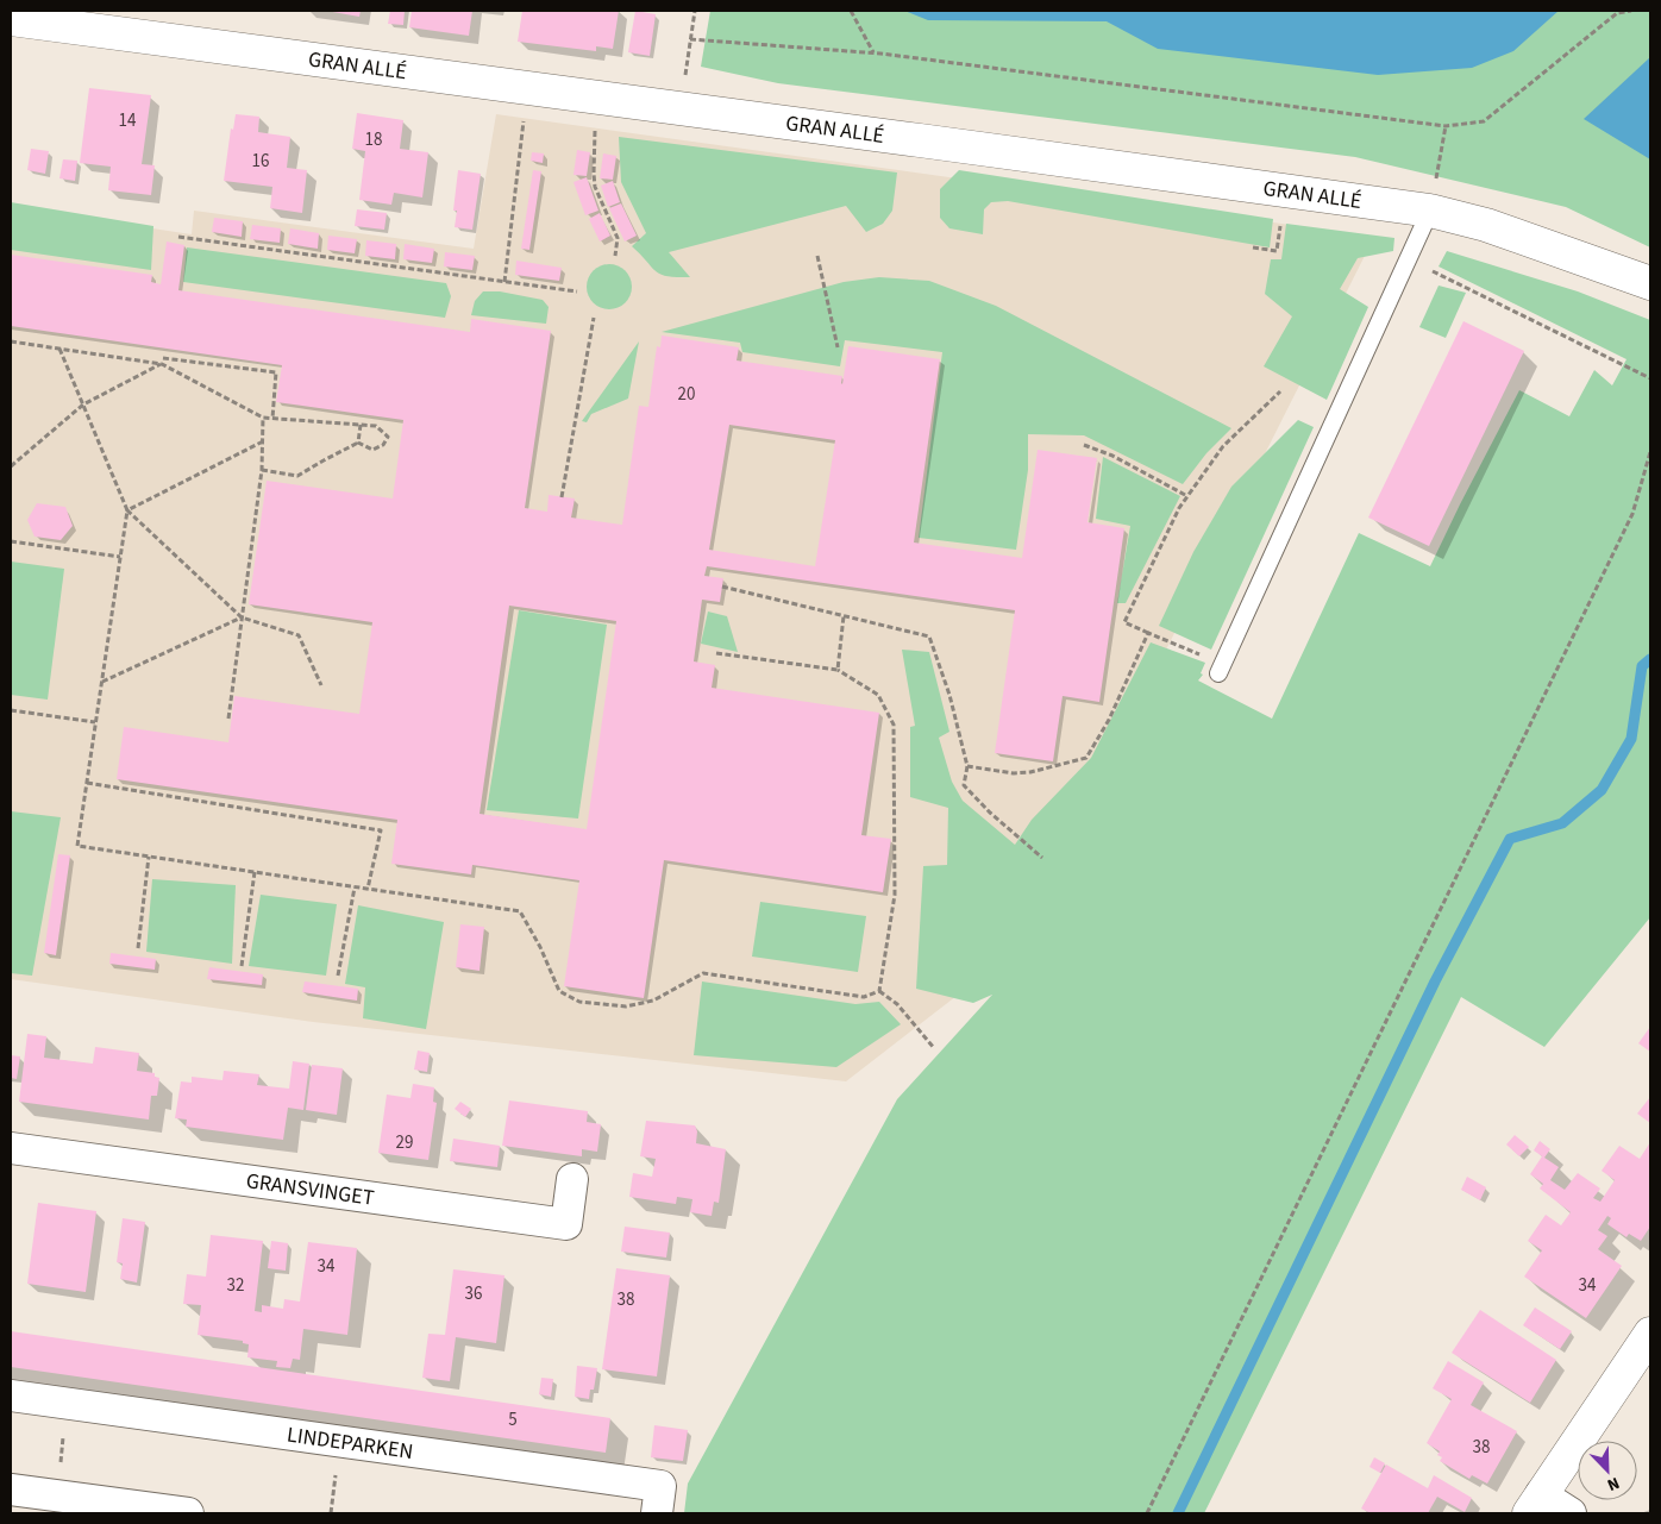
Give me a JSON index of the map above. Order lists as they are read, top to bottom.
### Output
{
  "streets": {
    "street": ["GRAN ALLÉ", "GRANSVINGET", "LINDEPARKEN"]
  },
  "house_numbers": [
    "14",
    "18",
    "16",
    "20",
    "29",
    "34",
    "32",
    "34",
    "36",
    "38",
    "5",
    "38"
  ],
  "north": "bottom right"
}
